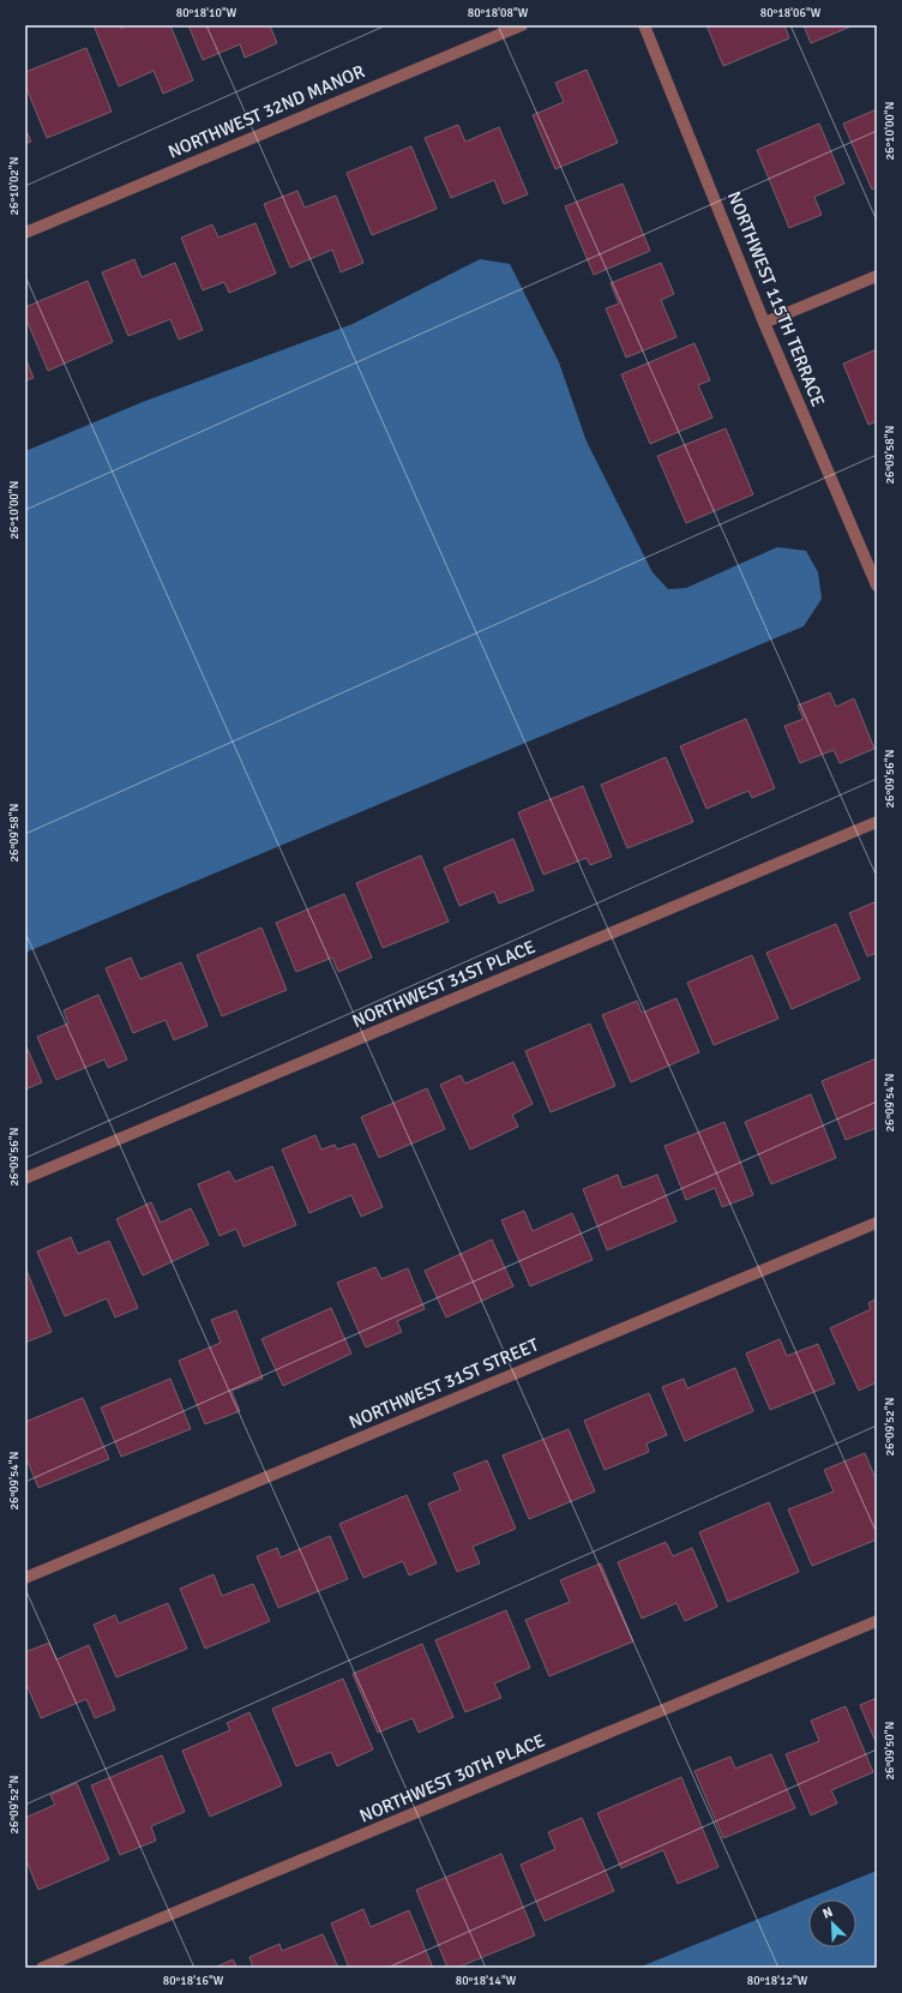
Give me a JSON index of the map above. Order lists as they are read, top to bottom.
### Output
{
  "streets": {
    "street": [
      "NORTHWEST 32ND MANOR",
      "NORTHWEST 115TH TERRACE",
      "NORTHWEST 31ST PLACE",
      "NORTHWEST 31ST STREET",
      "NORTHWEST 30TH PLACE"
    ]
  },
  "north": "top left",
  "coordinates": [
    "80°18'10\"W",
    "80°18'08\"W",
    "80°18'06\"W",
    "26°10'00\"N",
    "26°10'02\"N",
    "26°09'58\"N",
    "26°09'56\"N",
    "26°09'54\"N",
    "26°09'52\"N",
    "26°09'50\"N",
    "80°18'16\"W",
    "80°18'14\"W",
    "80°18'12\"W"
  ]
}
